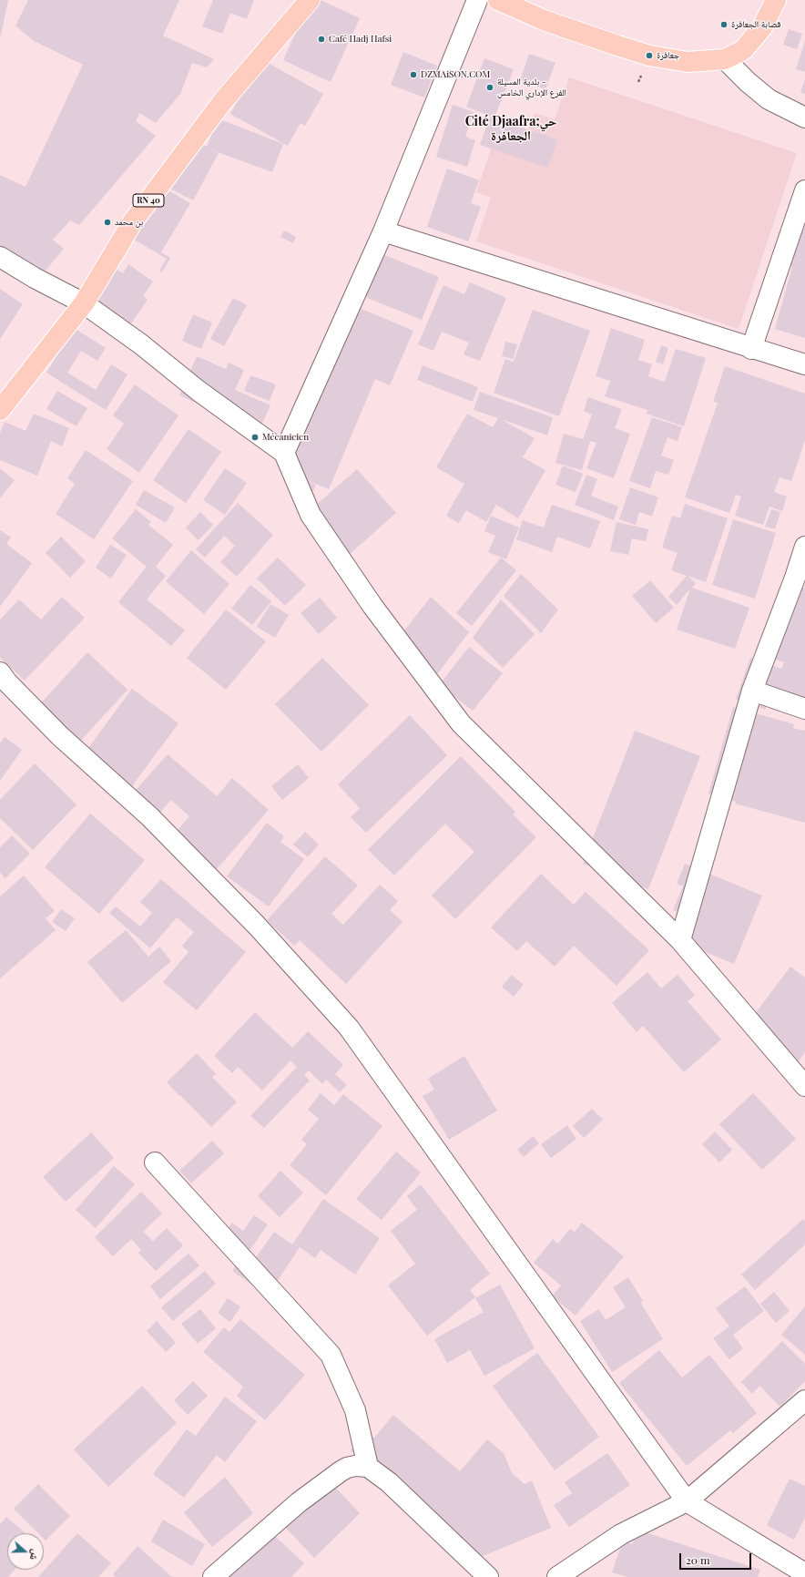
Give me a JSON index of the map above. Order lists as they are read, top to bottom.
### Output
{
  "streets": {
    "main road": ["RN 40"]
  },
  "districts": ["Cité Djaafra;حي الجعافرة"],
  "places": [
    "قصابة الجعافرة",
    "Café Hadj Hafsi",
    "جعافرة",
    "DZMAiSON.COM",
    "بلدية المسيلة - الفرع الإداري الخامس",
    "بن محمد",
    "Mécanicien"
  ],
  "scale_bar": "20 m",
  "north": "right"
}
